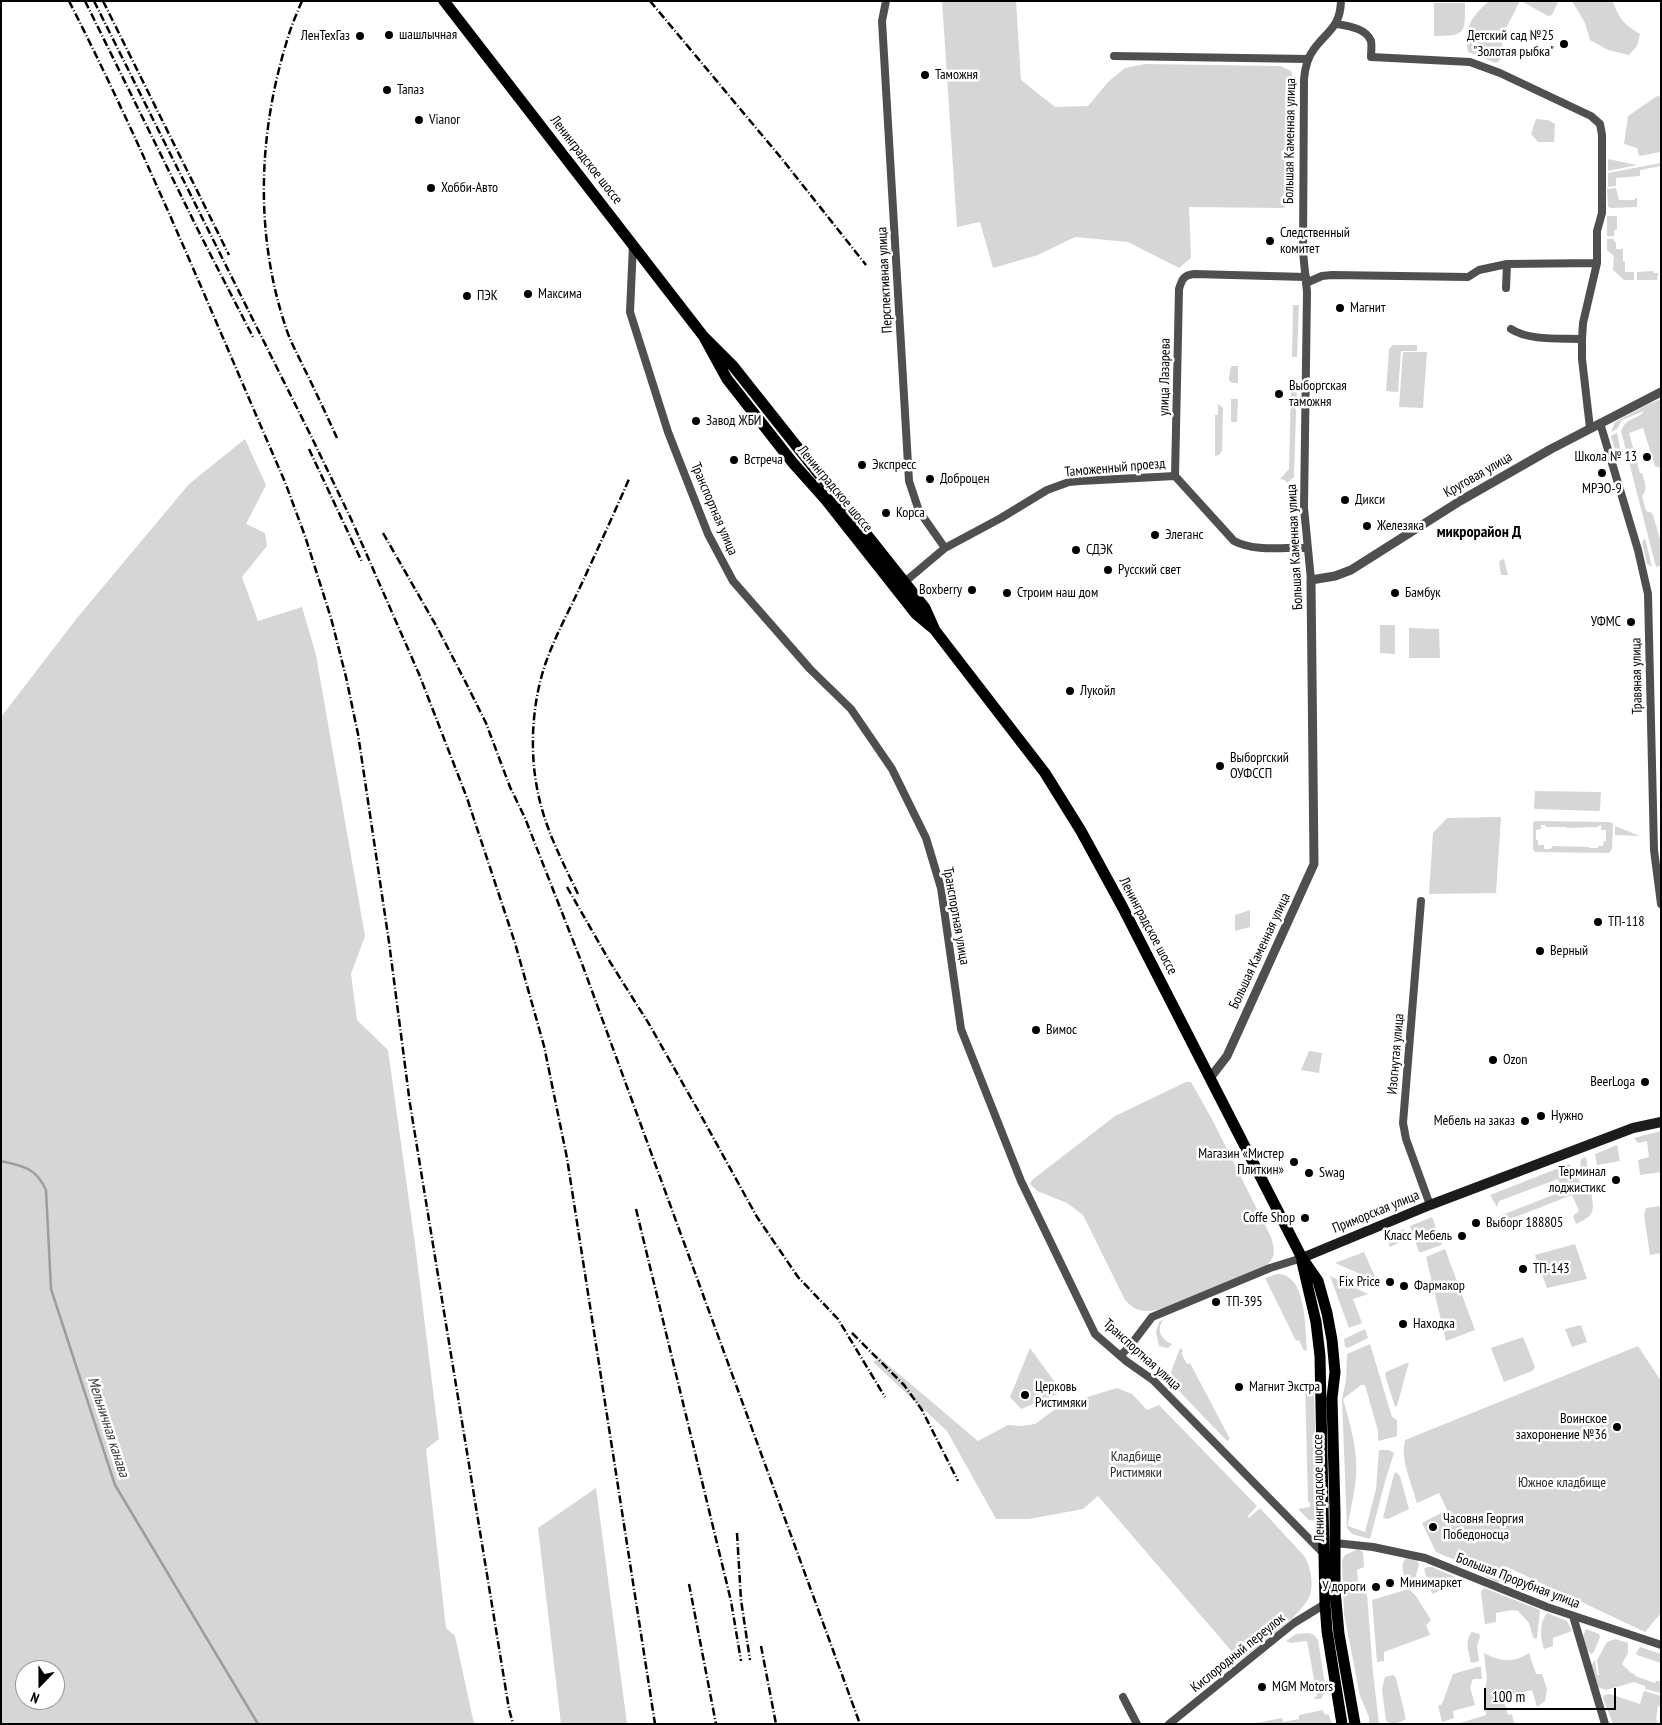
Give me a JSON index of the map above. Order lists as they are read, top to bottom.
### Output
{
  "streets": {
    "main road": ["Ленинградское шоссе", "Приморская улица"],
    "street": [
      "Большая Каменная улица",
      "Перспективная улица",
      "улица Лазарева",
      "Таможенный проезд",
      "Круговая улица",
      "Транспортная улица",
      "Травяная улица",
      "Изогнутая улица",
      "Большая Прорубная улица",
      "Кислородный переулок"
    ]
  },
  "crossings": [
    ["Большая Каменная улица", "Ленинградское шоссе"],
    ["Большая Каменная улица", "улица Лазарева"],
    ["Большая Каменная улица", "Таможенный проезд"],
    ["Большая Каменная улица", "Круговая улица"],
    ["Ленинградское шоссе", "Таможенный проезд"],
    ["Ленинградское шоссе", "Транспортная улица"],
    ["Ленинградское шоссе", "Приморская улица"],
    ["Ленинградское шоссе", "Большая Прорубная улица"],
    ["Ленинградское шоссе", "Кислородный переулок"],
    ["Перспективная улица", "Таможенный проезд"],
    ["улица Лазарева", "Таможенный проезд"],
    ["Круговая улица", "Травяная улица"],
    ["Транспортная улица", "Приморская улица"],
    ["Изогнутая улица", "Приморская улица"]
  ],
  "districts": ["микрорайон Д"],
  "water": ["Мельничная канава"],
  "parks": ["Кладбище Ристимяки", "Южное кладбище"],
  "places": [
    "шашлычная",
    "ЛенТехГаз",
    "Детский сад №25 \"Золотая рыбка\"",
    "Таможня",
    "Тапаз",
    "Vianor",
    "Хобби-Авто",
    "Следственный комитет",
    "Максима",
    "ПЭК",
    "Магнит",
    "Выборгская таможня",
    "Завод ЖБИ",
    "Школа № 13",
    "Встреча",
    "Экспресс",
    "МРЭО-9",
    "Доброцен",
    "Дикси",
    "Корса",
    "Железяка",
    "Элеганс",
    "СДЭК",
    "Русский свет",
    "Boxberry",
    "Строим наш дом",
    "Бамбук",
    "УФМС",
    "Лукойл",
    "Выборгский ОУФССП",
    "ТП-118",
    "Верный",
    "Вимос",
    "Ozon",
    "BeerLoga",
    "Нужно",
    "Мебель на заказ",
    "Магазин «Мистер Плиткин»",
    "Swag",
    "Терминал лоджистикс",
    "Coffe Shop",
    "Выборг 188805",
    "Класс Мебель",
    "ТП-143",
    "Fix Price",
    "Фармакор",
    "ТП-395",
    "Находка",
    "Магнит Экстра",
    "Церковь Ристимяки",
    "Воинское захоронение №36",
    "Часовня Георгия Победоносца",
    "Минимаркет",
    "У дороги",
    "MGM Motors"
  ],
  "scale_bar": "100 m",
  "north": "bottom"
}
